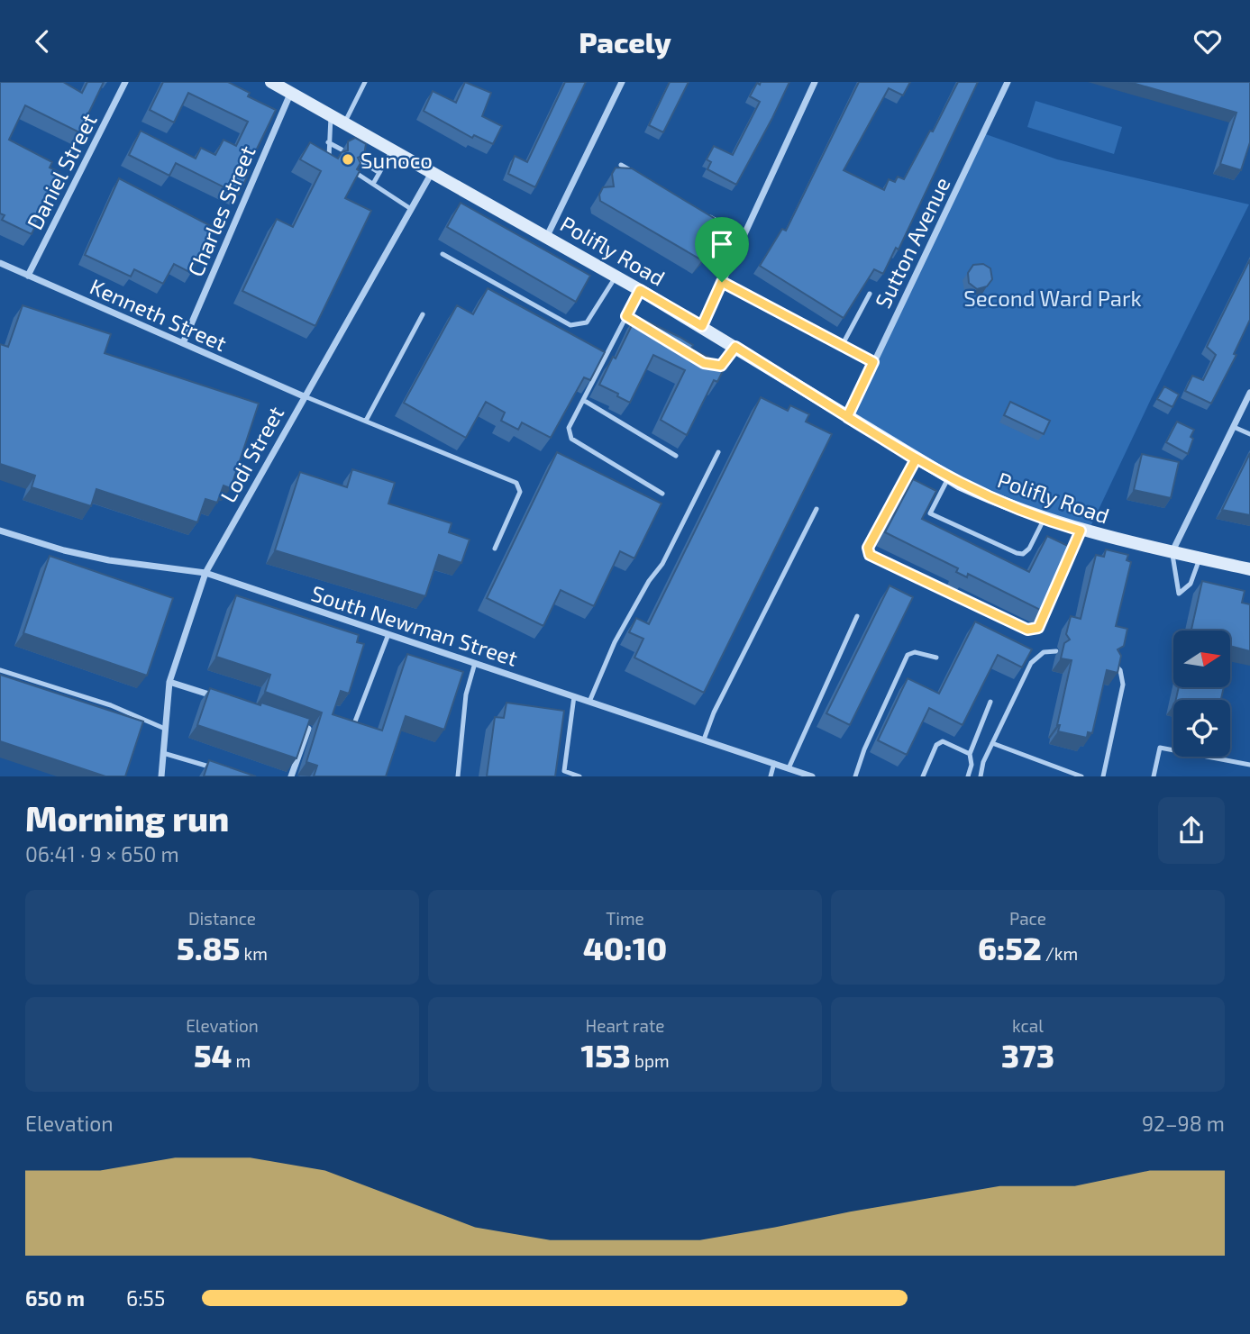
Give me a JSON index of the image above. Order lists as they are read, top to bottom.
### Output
{
  "streets": {
    "main road": ["Polifly Road"],
    "street": [
      "Daniel Street",
      "Charles Street",
      "Sutton Avenue",
      "Kenneth Street",
      "Lodi Street",
      "South Newman Street"
    ]
  },
  "crossings": [
    ["Daniel Street", "Kenneth Street"],
    ["Charles Street", "Polifly Road"],
    ["Charles Street", "Kenneth Street"],
    ["Sutton Avenue", "Polifly Road"],
    ["Polifly Road", "Lodi Street"],
    ["Kenneth Street", "Lodi Street"],
    ["Lodi Street", "South Newman Street"]
  ],
  "parks": ["Second Ward Park"],
  "places": ["Sunoco"],
  "north": "right",
  "page": {
    "header": "Pacely",
    "heading": ["Morning run", "06:41 · 9 × 650 m"],
    "stats": [
      ["Distance", "5.85 km"],
      ["Time", "40:10"],
      ["Pace", "6:52 /km"],
      ["Elevation", "54 m"],
      ["Heart rate", "153 bpm"],
      ["kcal", "373"]
    ],
    "chart": ["Elevation", "92–98 m"],
    "list": [
      {
        "name": "650 m",
        "note": "6:55"
      }
    ]
  }
}
